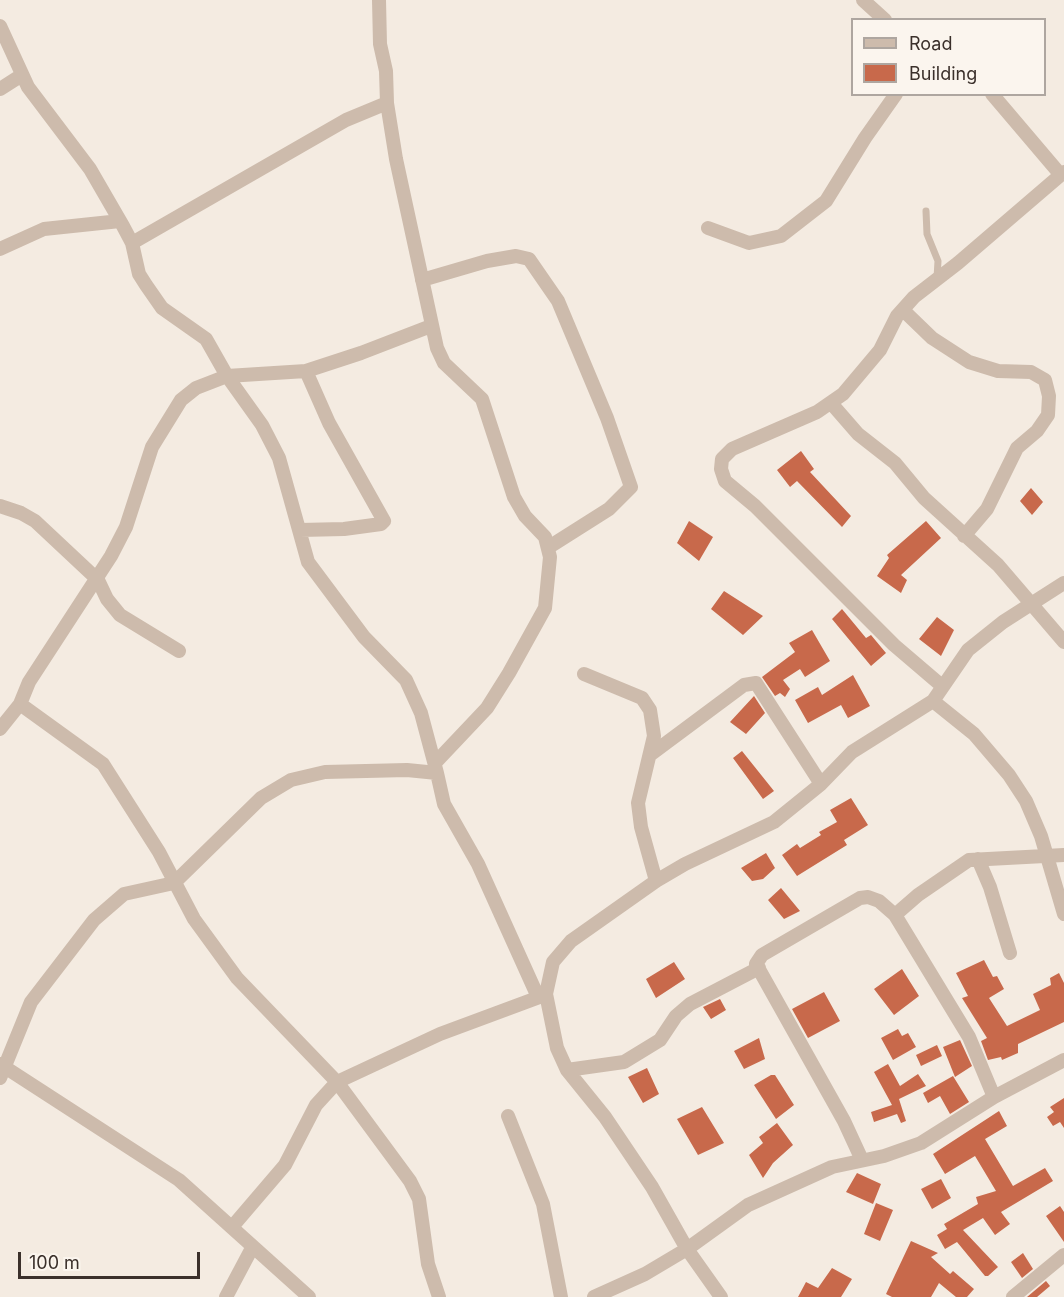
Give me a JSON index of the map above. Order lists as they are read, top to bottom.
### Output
{
  "legend": ["Road", "Building"],
  "scale_bar": "100 m"
}
